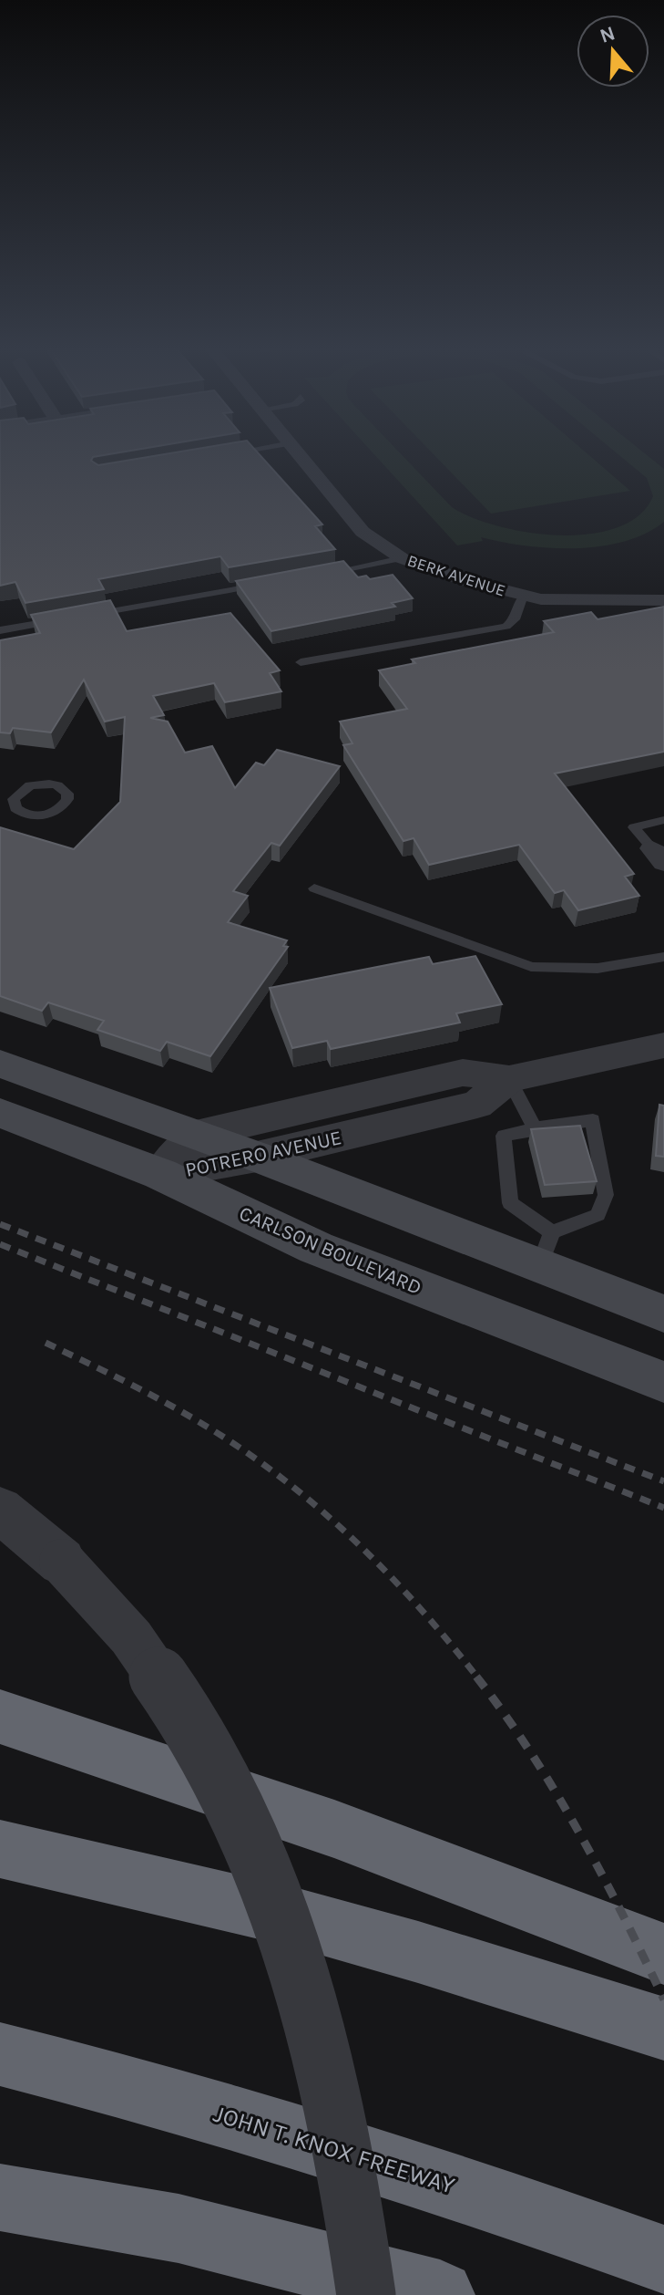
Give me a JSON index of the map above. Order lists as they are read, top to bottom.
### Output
{
  "streets": {
    "highway": ["JOHN T. KNOX FREEWAY"],
    "main road": ["CARLSON BOULEVARD"],
    "street": ["BERK AVENUE", "POTRERO AVENUE"]
  },
  "crossings": [
    ["POTRERO AVENUE", "CARLSON BOULEVARD"]
  ],
  "north": "top"
}
